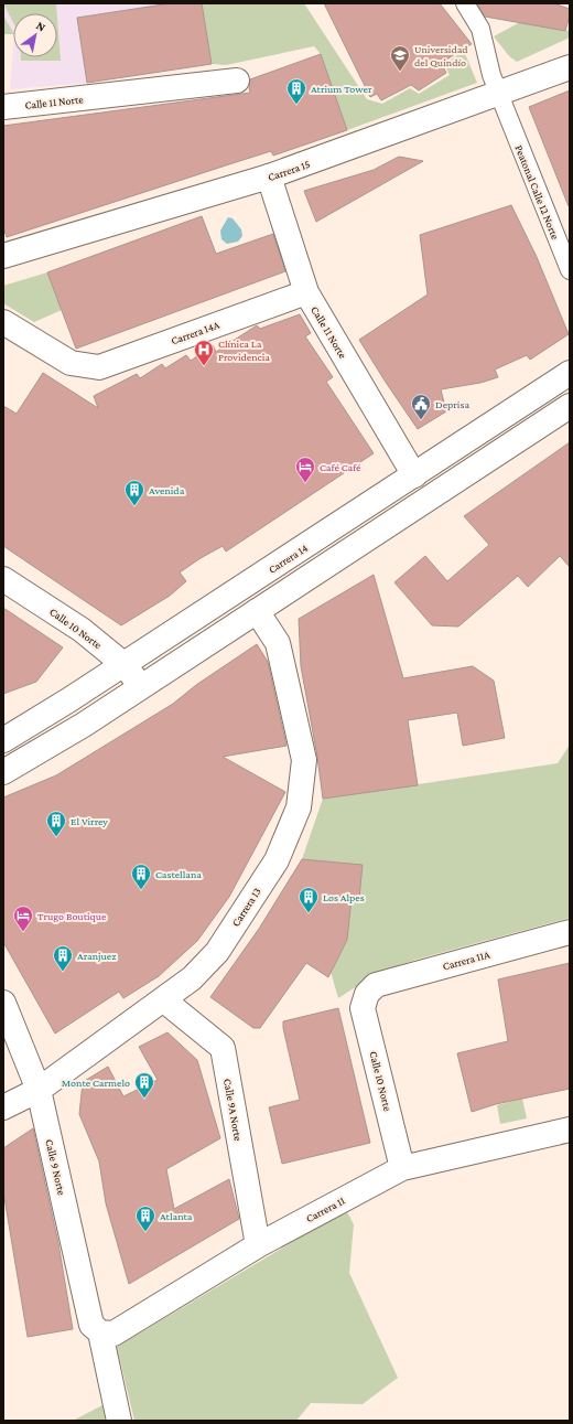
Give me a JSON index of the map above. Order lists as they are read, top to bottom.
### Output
{
  "streets": {
    "street": [
      "Calle 11 Norte",
      "Carrera 15",
      "Peatonal Calle 12 Norte",
      "Carrera 14A",
      "Carrera 14",
      "Calle 10 Norte",
      "Carrera 13",
      "Carrera 11A",
      "Calle 9A Norte",
      "Calle 9 Norte",
      "Carrera 11"
    ]
  },
  "crossings": [
    ["Calle 11 Norte", "Carrera 15"],
    ["Calle 11 Norte", "Carrera 14A"],
    ["Calle 11 Norte", "Carrera 14"],
    ["Carrera 15", "Peatonal Calle 12 Norte"],
    ["Carrera 14", "Calle 10 Norte"],
    ["Calle 10 Norte", "Carrera 11A"],
    ["Calle 10 Norte", "Carrera 11"],
    ["Carrera 13", "Calle 9A Norte"],
    ["Carrera 13", "Calle 9 Norte"],
    ["Calle 9A Norte", "Carrera 11"],
    ["Calle 9 Norte", "Carrera 11"]
  ],
  "places": {
    "school or university": ["Universidad del Quindío"],
    "building": [
      "Atrium Tower",
      "Avenida",
      "El Virrey",
      "Castellana",
      "Los Alpes",
      "Aranjuez",
      "Monte Carmelo",
      "Atlanta"
    ],
    "hospital": ["Clínica La Providencia"],
    "public building": ["Deprisa"],
    "hotel": ["Café Café", "Trugo Boutique"]
  },
  "north": "top right"
}
